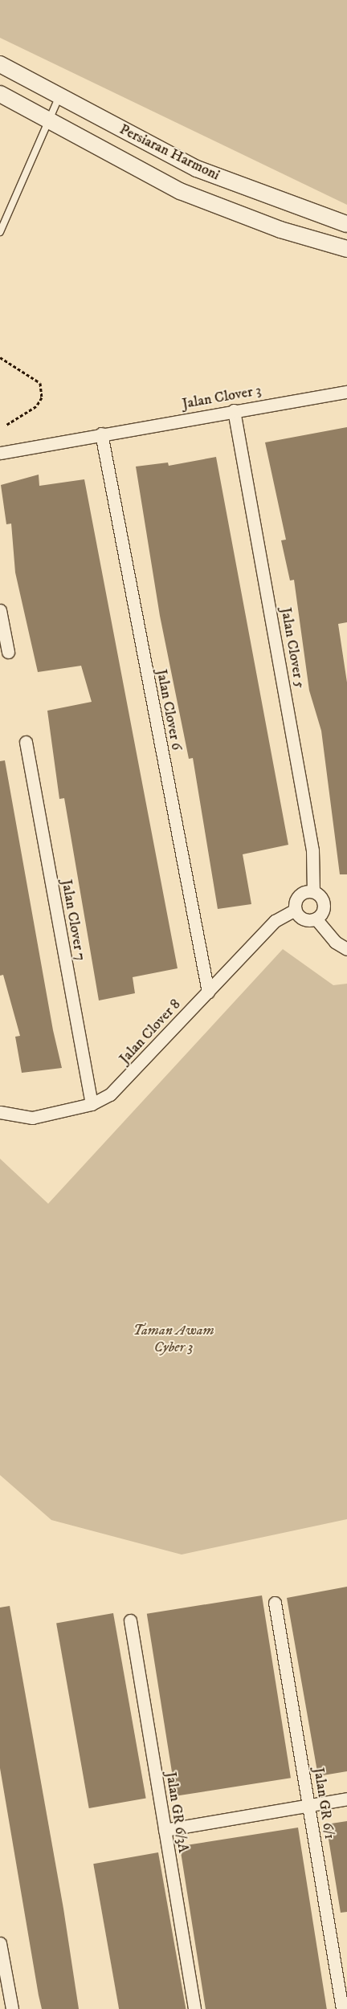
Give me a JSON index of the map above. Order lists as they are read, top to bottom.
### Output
{
  "streets": {
    "street": [
      "Persiaran Harmoni",
      "Jalan Clover 3",
      "Jalan Clover 5",
      "Jalan Clover 6",
      "Jalan Clover 7",
      "Jalan Clover 8",
      "Jalan GR 6/1",
      "Jalan GR 6/3A"
    ]
  },
  "crossings": [
    ["Jalan Clover 3", "Jalan Clover 5"],
    ["Jalan Clover 3", "Jalan Clover 6"],
    ["Jalan Clover 5", "Jalan Clover 8"],
    ["Jalan Clover 6", "Jalan Clover 8"],
    ["Jalan Clover 7", "Jalan Clover 8"]
  ],
  "parks": ["Taman Awam Cyber 3"]
}
